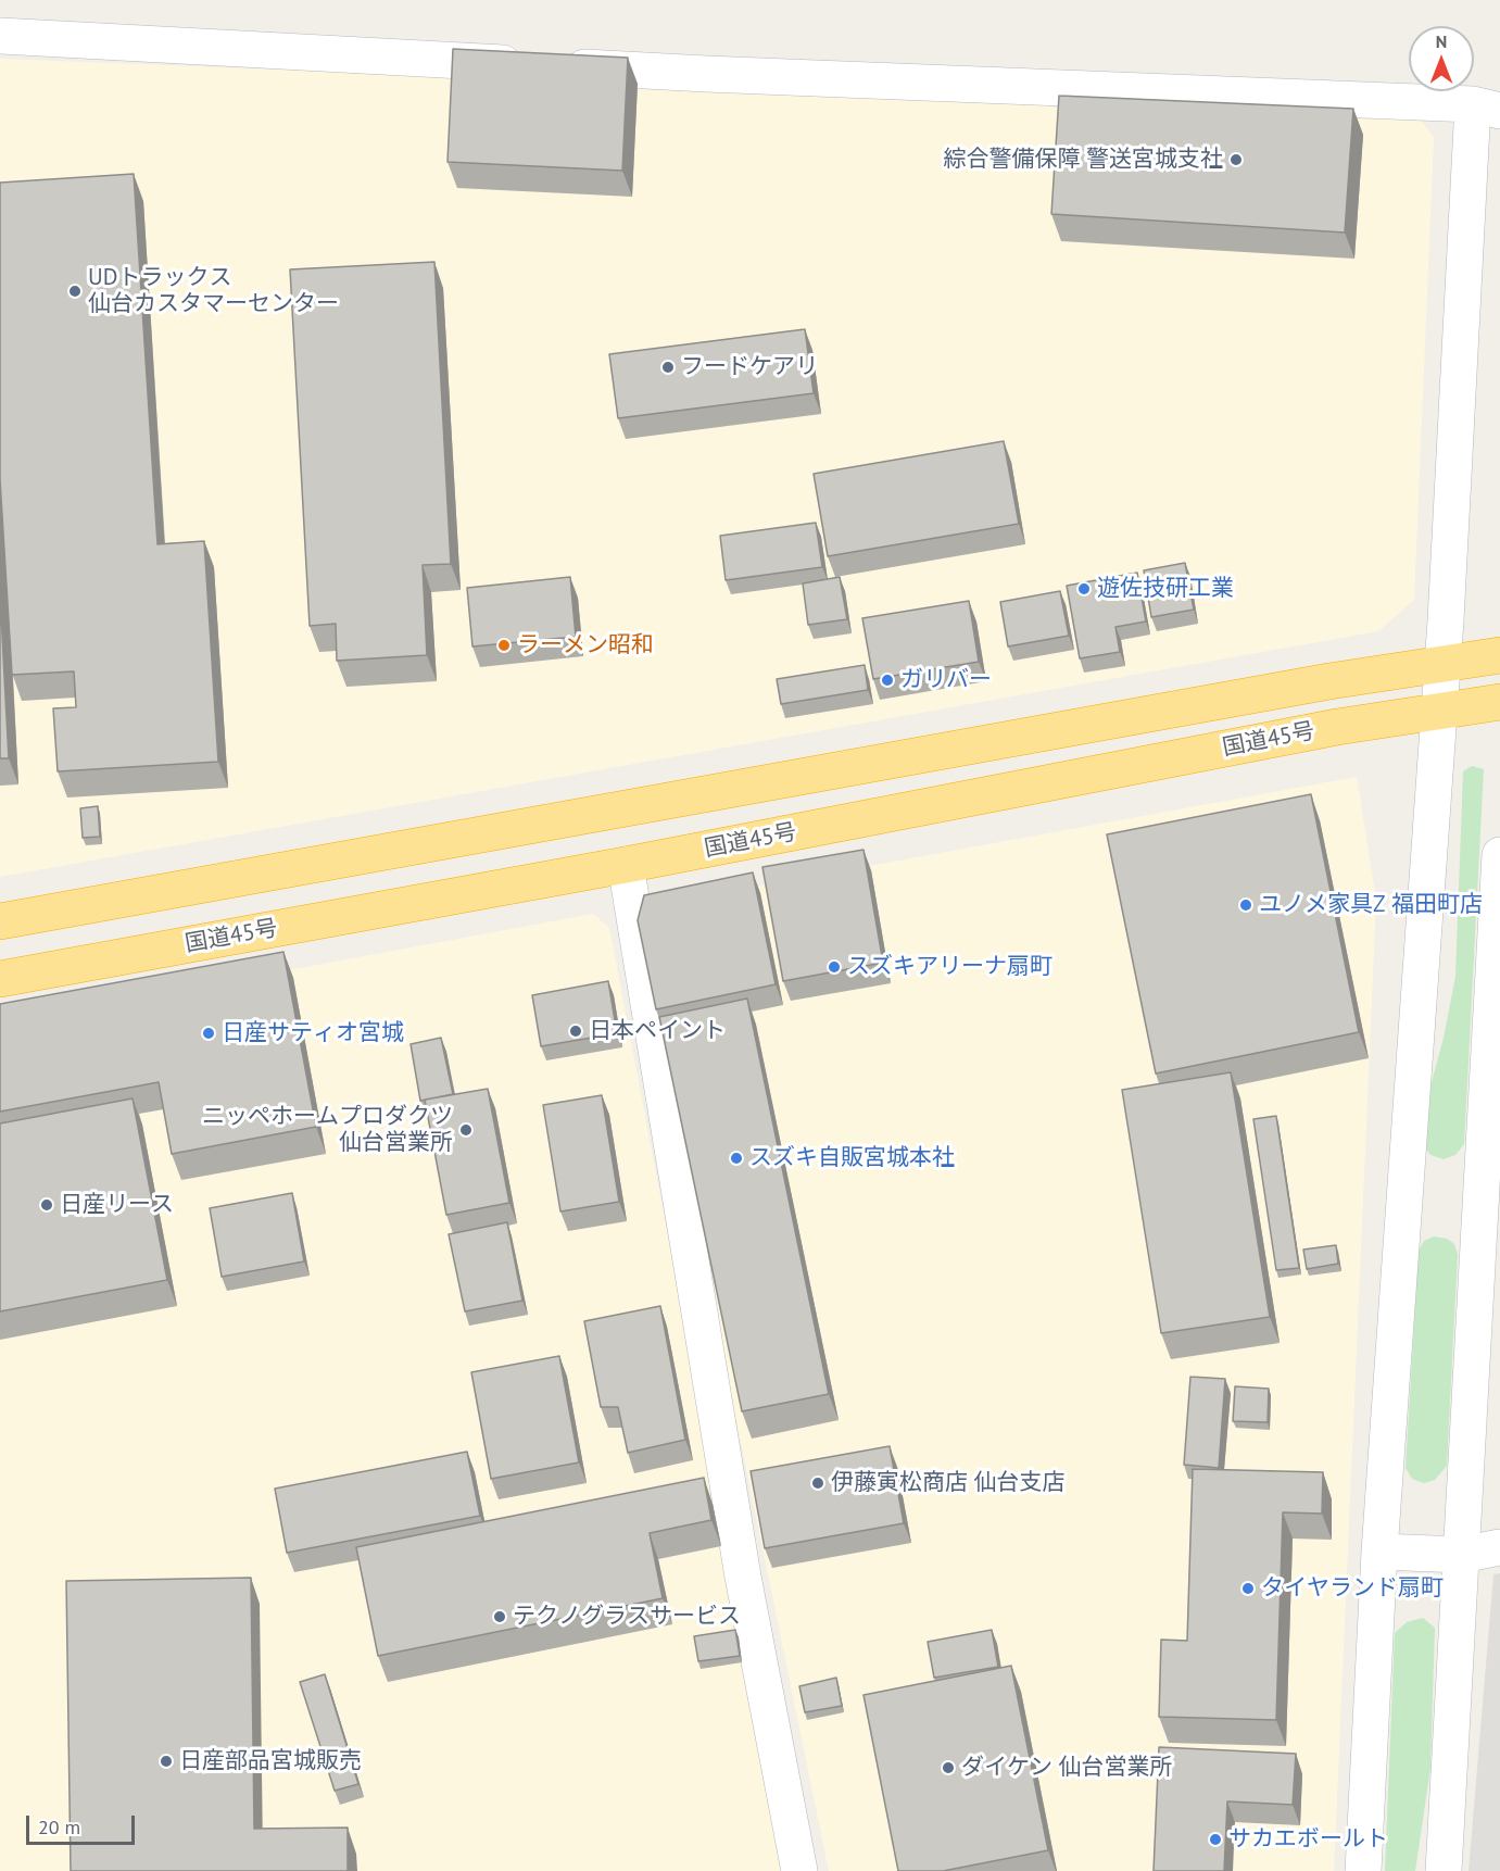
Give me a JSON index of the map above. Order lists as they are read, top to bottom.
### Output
{
  "streets": {
    "highway": ["国道45号"]
  },
  "places": [
    "綜合警備保障 警送宮城支社",
    "UDトラックス 仙台カスタマーセンター",
    "フードケアリ",
    "遊佐技研工業",
    "ラーメン昭和",
    "ガリバー",
    "ユノメ家具Z 福田町店",
    "スズキアリーナ扇町",
    "日本ペイント",
    "日産サティオ宮城",
    "ニッペホームプロダクツ 仙台営業所",
    "スズキ自販宮城本社",
    "日産リース",
    "伊藤寅松商店 仙台支店",
    "タイヤランド扇町",
    "テクノグラスサービス",
    "日産部品宮城販売",
    "ダイケン 仙台営業所",
    "サカエボールト"
  ],
  "scale_bar": "20 m",
  "north": "top"
}
